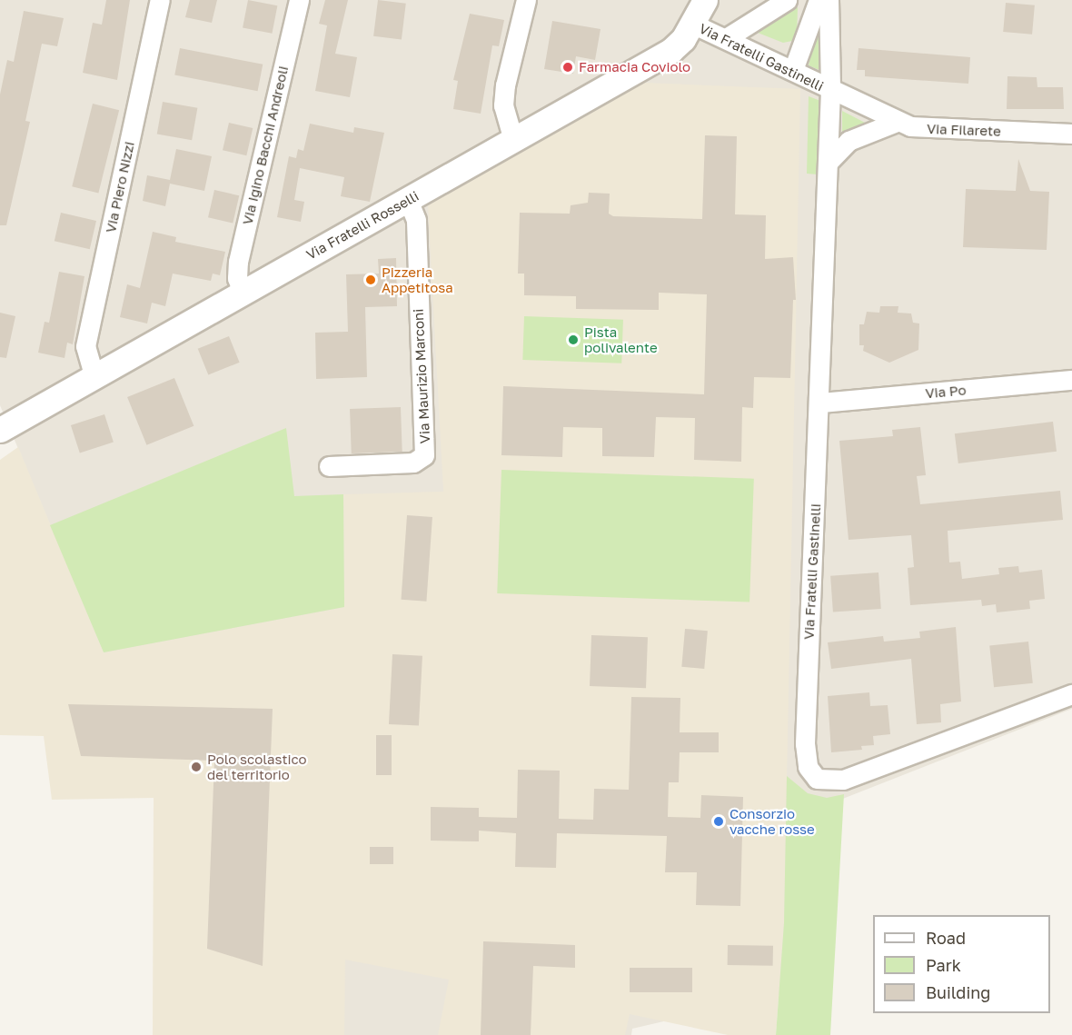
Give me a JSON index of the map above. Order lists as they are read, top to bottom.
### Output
{
  "streets": {
    "street": [
      "Via Fratelli Gastinelli",
      "Via Filarete",
      "Via Igino Bacchi Andreoli",
      "Via Piero Nizzi",
      "Via Fratelli Rosselli",
      "Via Maurizio Marconi",
      "Via Po"
    ]
  },
  "crossings": [
    ["Via Fratelli Gastinelli", "Via Filarete"],
    ["Via Fratelli Gastinelli", "Via Fratelli Rosselli"],
    ["Via Fratelli Gastinelli", "Via Po"],
    ["Via Igino Bacchi Andreoli", "Via Fratelli Rosselli"],
    ["Via Piero Nizzi", "Via Fratelli Rosselli"],
    ["Via Fratelli Rosselli", "Via Maurizio Marconi"]
  ],
  "places": [
    "Farmacia Coviolo",
    "Pizzeria Appetitosa",
    "Pista polivalente",
    "Polo scolastico del territorio",
    "Consorzio vacche rosse"
  ],
  "legend": ["Road", "Park", "Building"]
}
